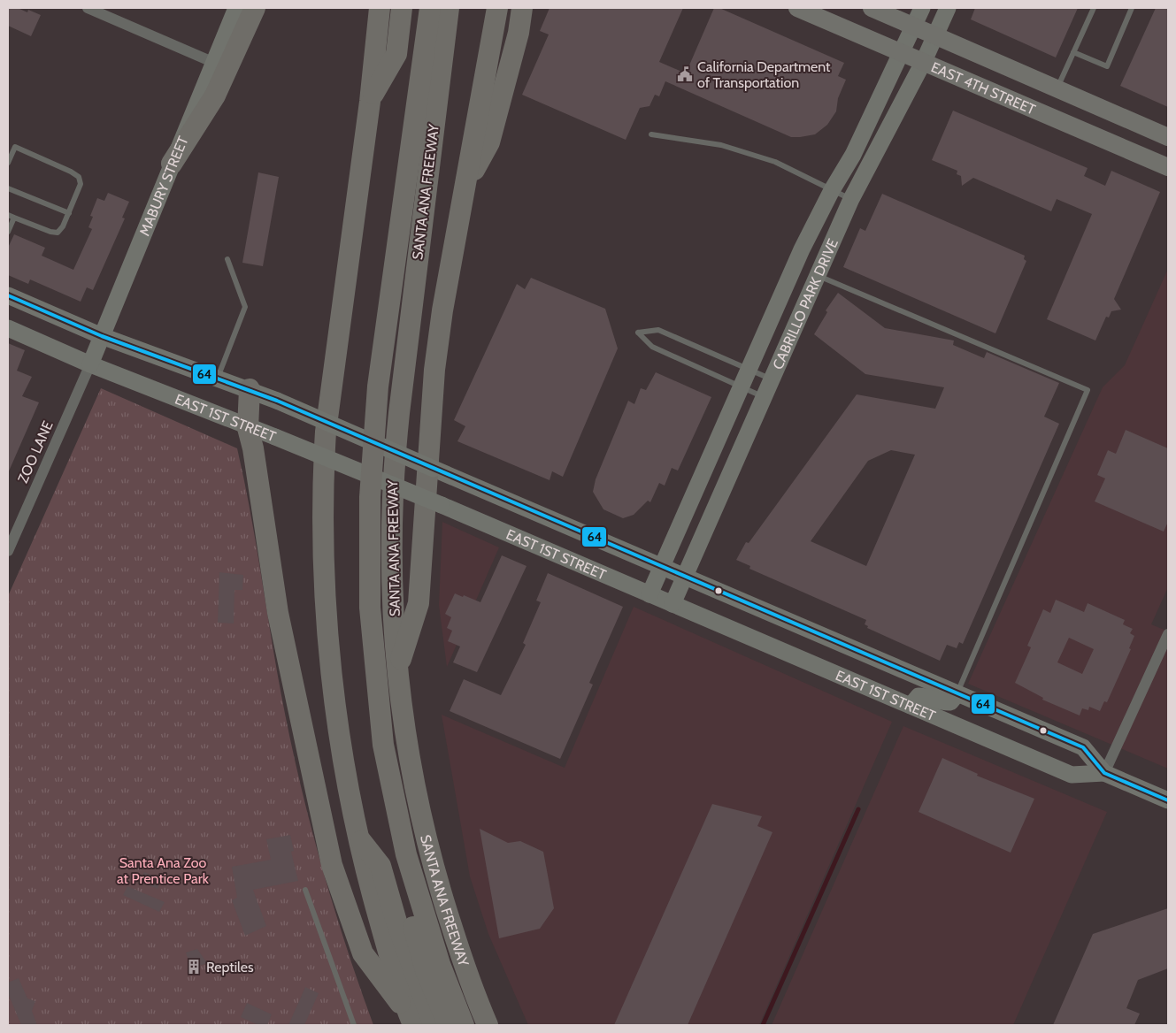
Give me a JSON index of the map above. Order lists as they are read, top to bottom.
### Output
{
  "streets": {
    "highway": ["SANTA ANA FREEWAY"],
    "main road": [
      "EAST 4TH STREET",
      "MABURY STREET",
      "CABRILLO PARK DRIVE",
      "EAST 1ST STREET"
    ],
    "street": ["ZOO LANE"]
  },
  "crossings": [
    ["EAST 4TH STREET", "CABRILLO PARK DRIVE"],
    ["MABURY STREET", "EAST 1ST STREET"],
    ["MABURY STREET", "ZOO LANE"],
    ["CABRILLO PARK DRIVE", "EAST 1ST STREET"],
    ["EAST 1ST STREET", "ZOO LANE"]
  ],
  "parks": ["Santa Ana Zoo at Prentice Park"],
  "places": {
    "public building": ["California Department of Transportation"],
    "building": ["Reptiles"]
  },
  "lines": ["transit line 64"]
}
